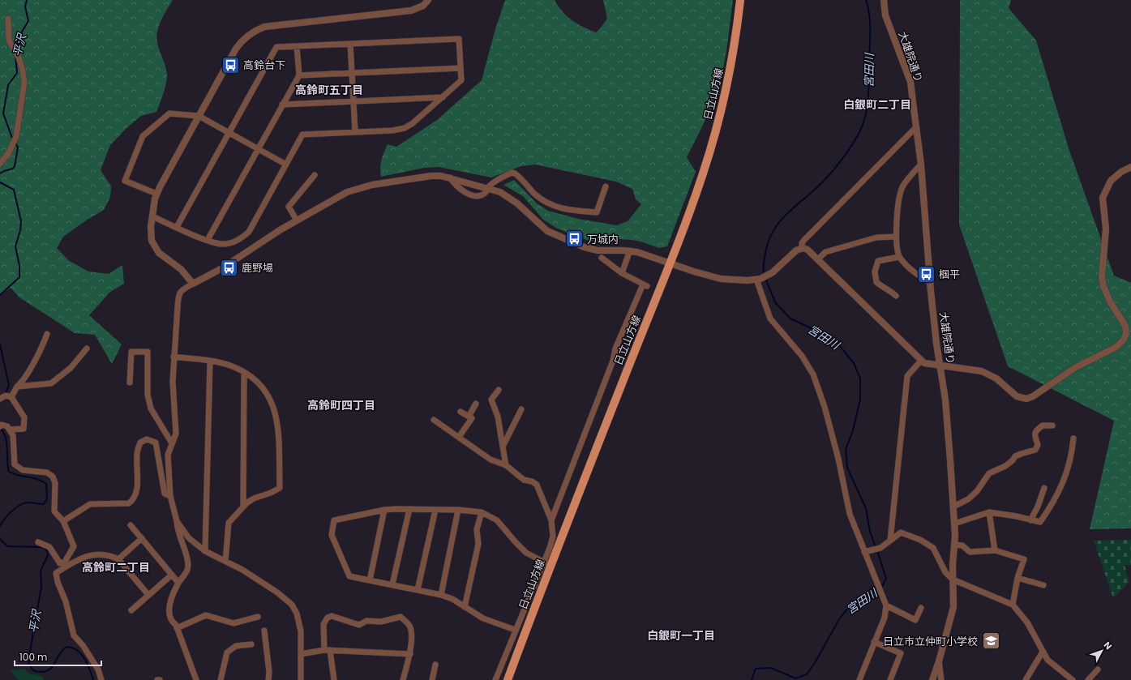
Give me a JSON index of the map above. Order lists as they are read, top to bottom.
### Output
{
  "streets": {
    "main road": ["日立山方線"],
    "street": ["大雄院通り"]
  },
  "districts": [
    "高鈴町五丁目",
    "白銀町二丁目",
    "高鈴町四丁目",
    "高鈴町二丁目",
    "白銀町一丁目"
  ],
  "water": ["平沢", "宮田川"],
  "places": {
    "bus stop": [
      "高鈴台下",
      "万城内",
      "鹿野場",
      "椢平"
    ],
    "school or university": ["日立市立仲町小学校"]
  },
  "scale_bar": "100 m",
  "north": "top right"
}
